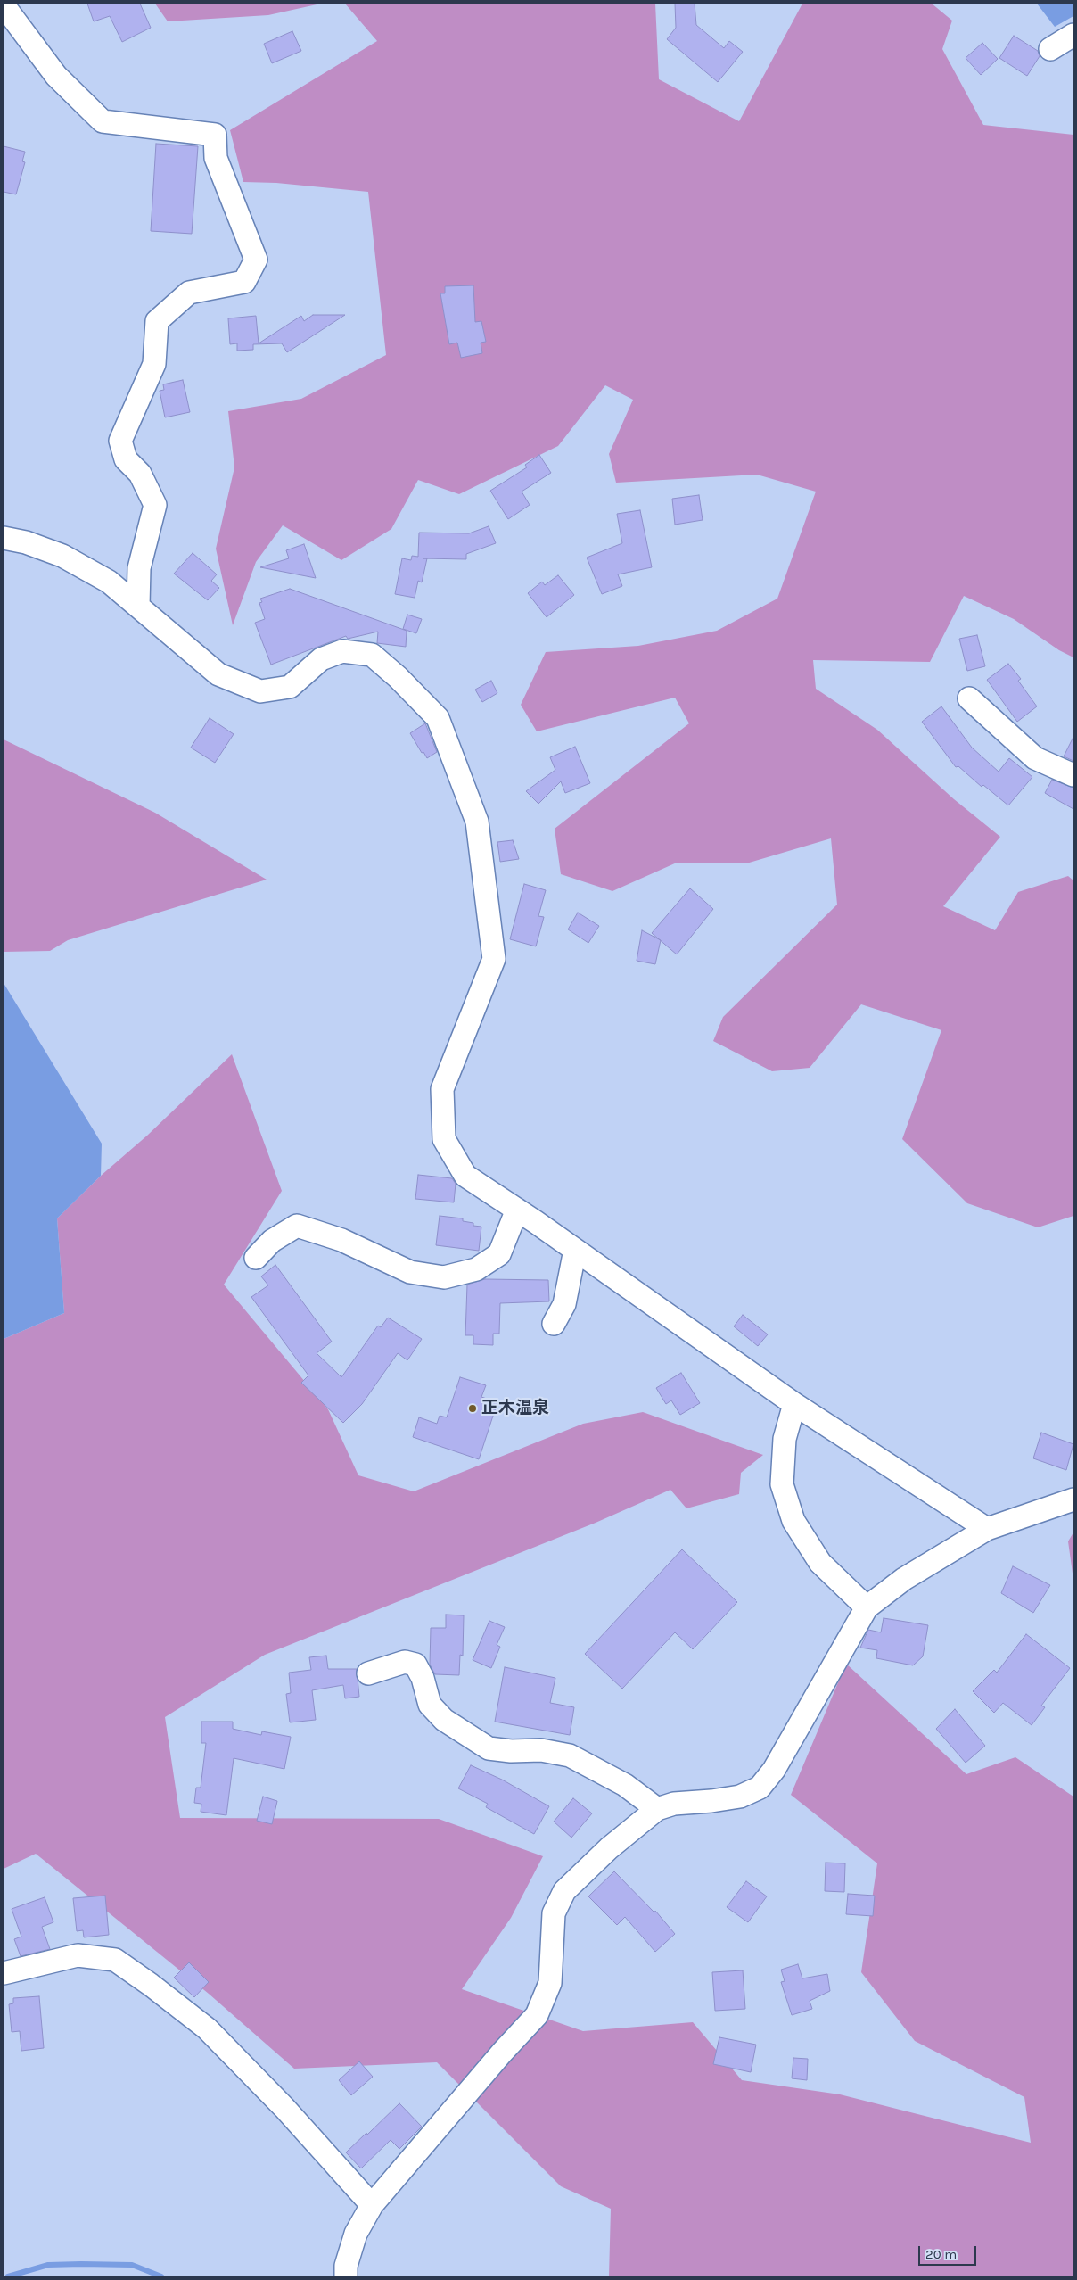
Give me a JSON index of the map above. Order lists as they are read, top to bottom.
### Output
{
  "places": ["正木温泉"],
  "scale_bar": "20 m"
}
